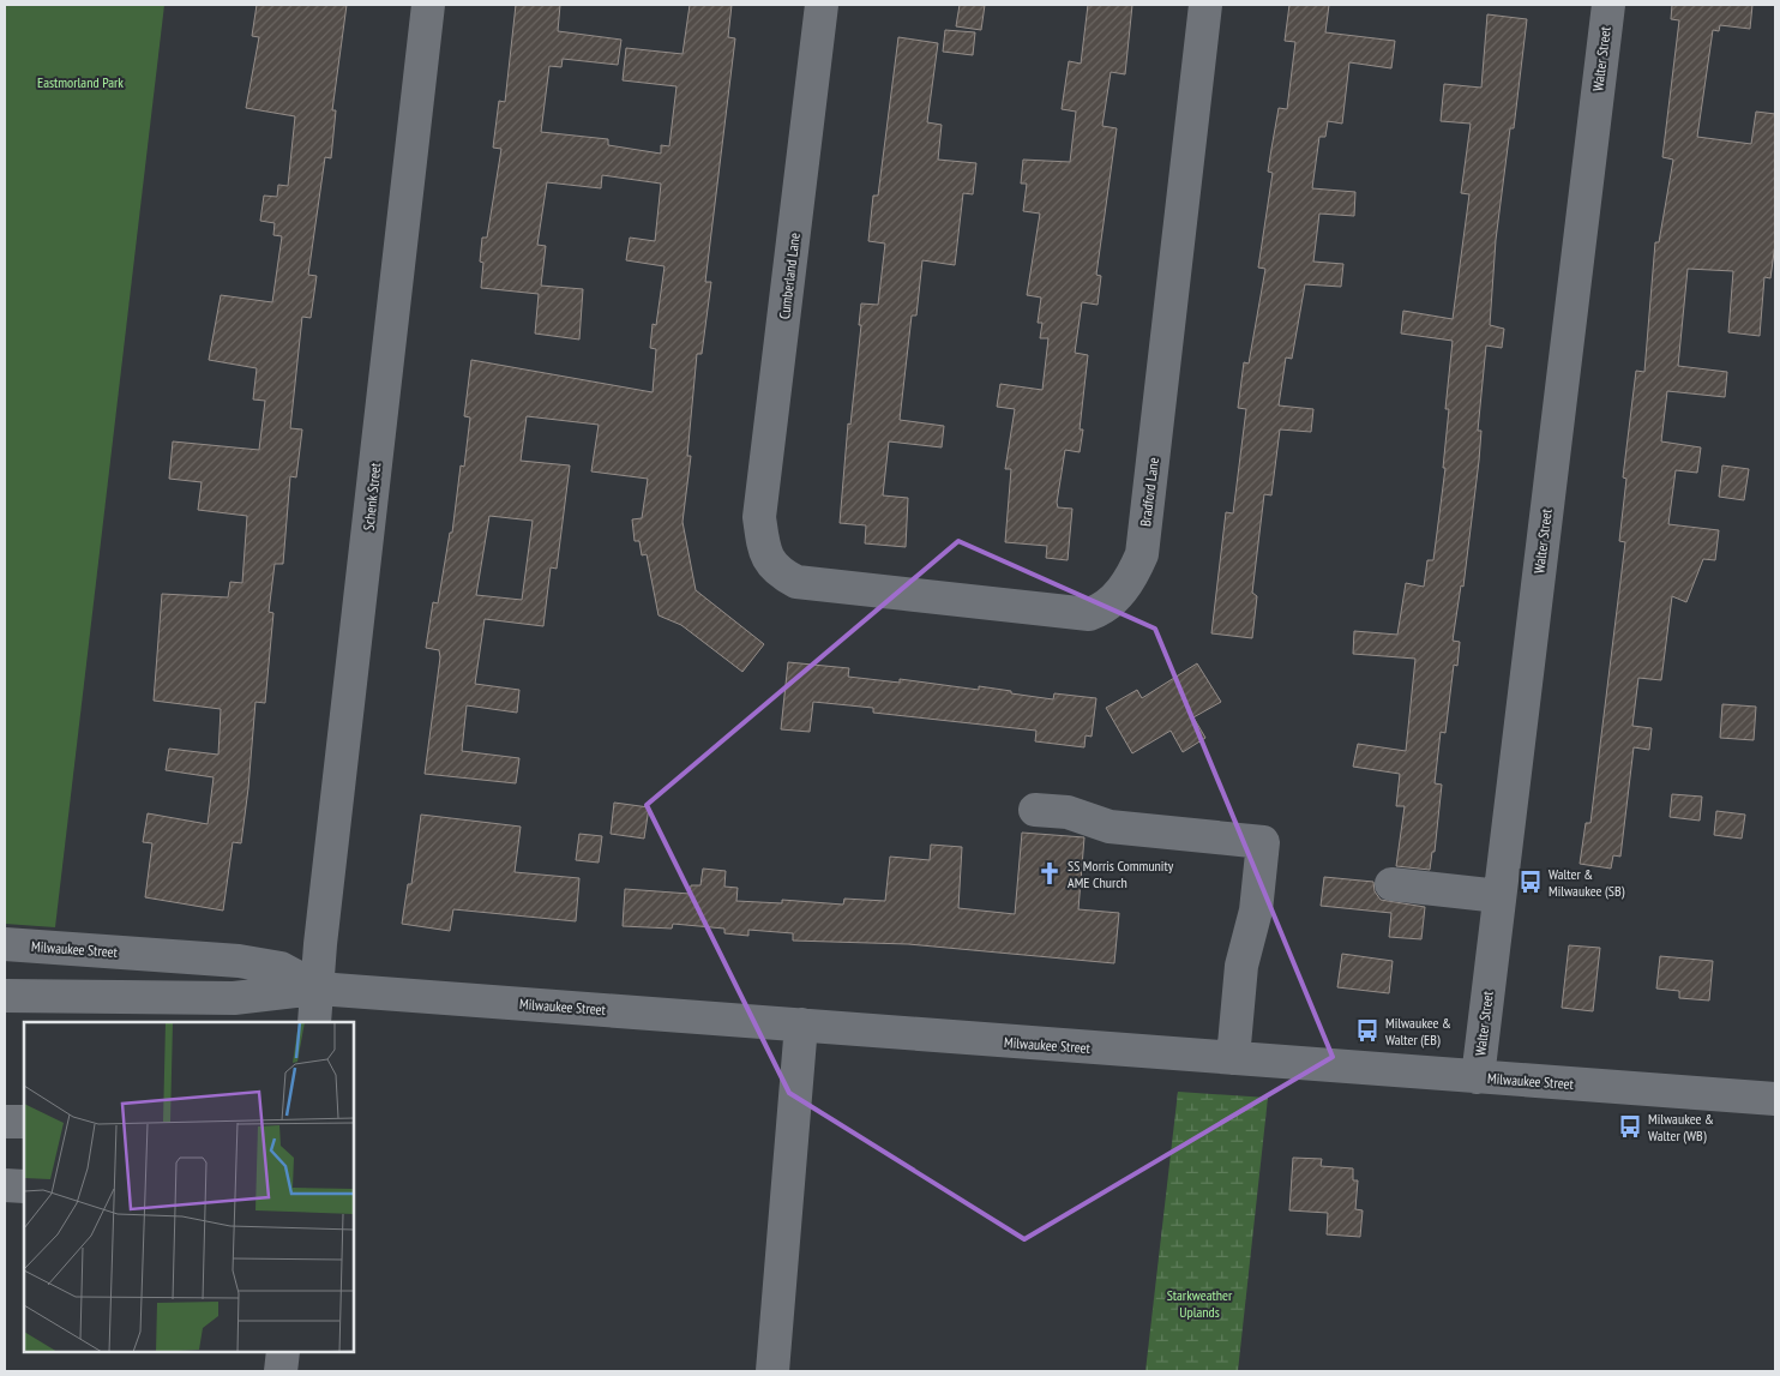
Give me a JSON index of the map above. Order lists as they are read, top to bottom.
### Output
{
  "streets": {
    "street": [
      "Walter Street",
      "Cumberland Lane",
      "Bradford Lane",
      "Schenk Street",
      "Milwaukee Street"
    ]
  },
  "crossings": [
    ["Walter Street", "Milwaukee Street"],
    ["Cumberland Lane", "Bradford Lane"],
    ["Schenk Street", "Milwaukee Street"]
  ],
  "parks": ["Eastmorland Park", "Starkweather Uplands"],
  "places": {
    "church": ["SS Morris Community AME Church"],
    "bus stop": ["Walter & Milwaukee (SB)", "Milwaukee & Walter (EB)", "Milwaukee & Walter (WB)"]
  }
}
